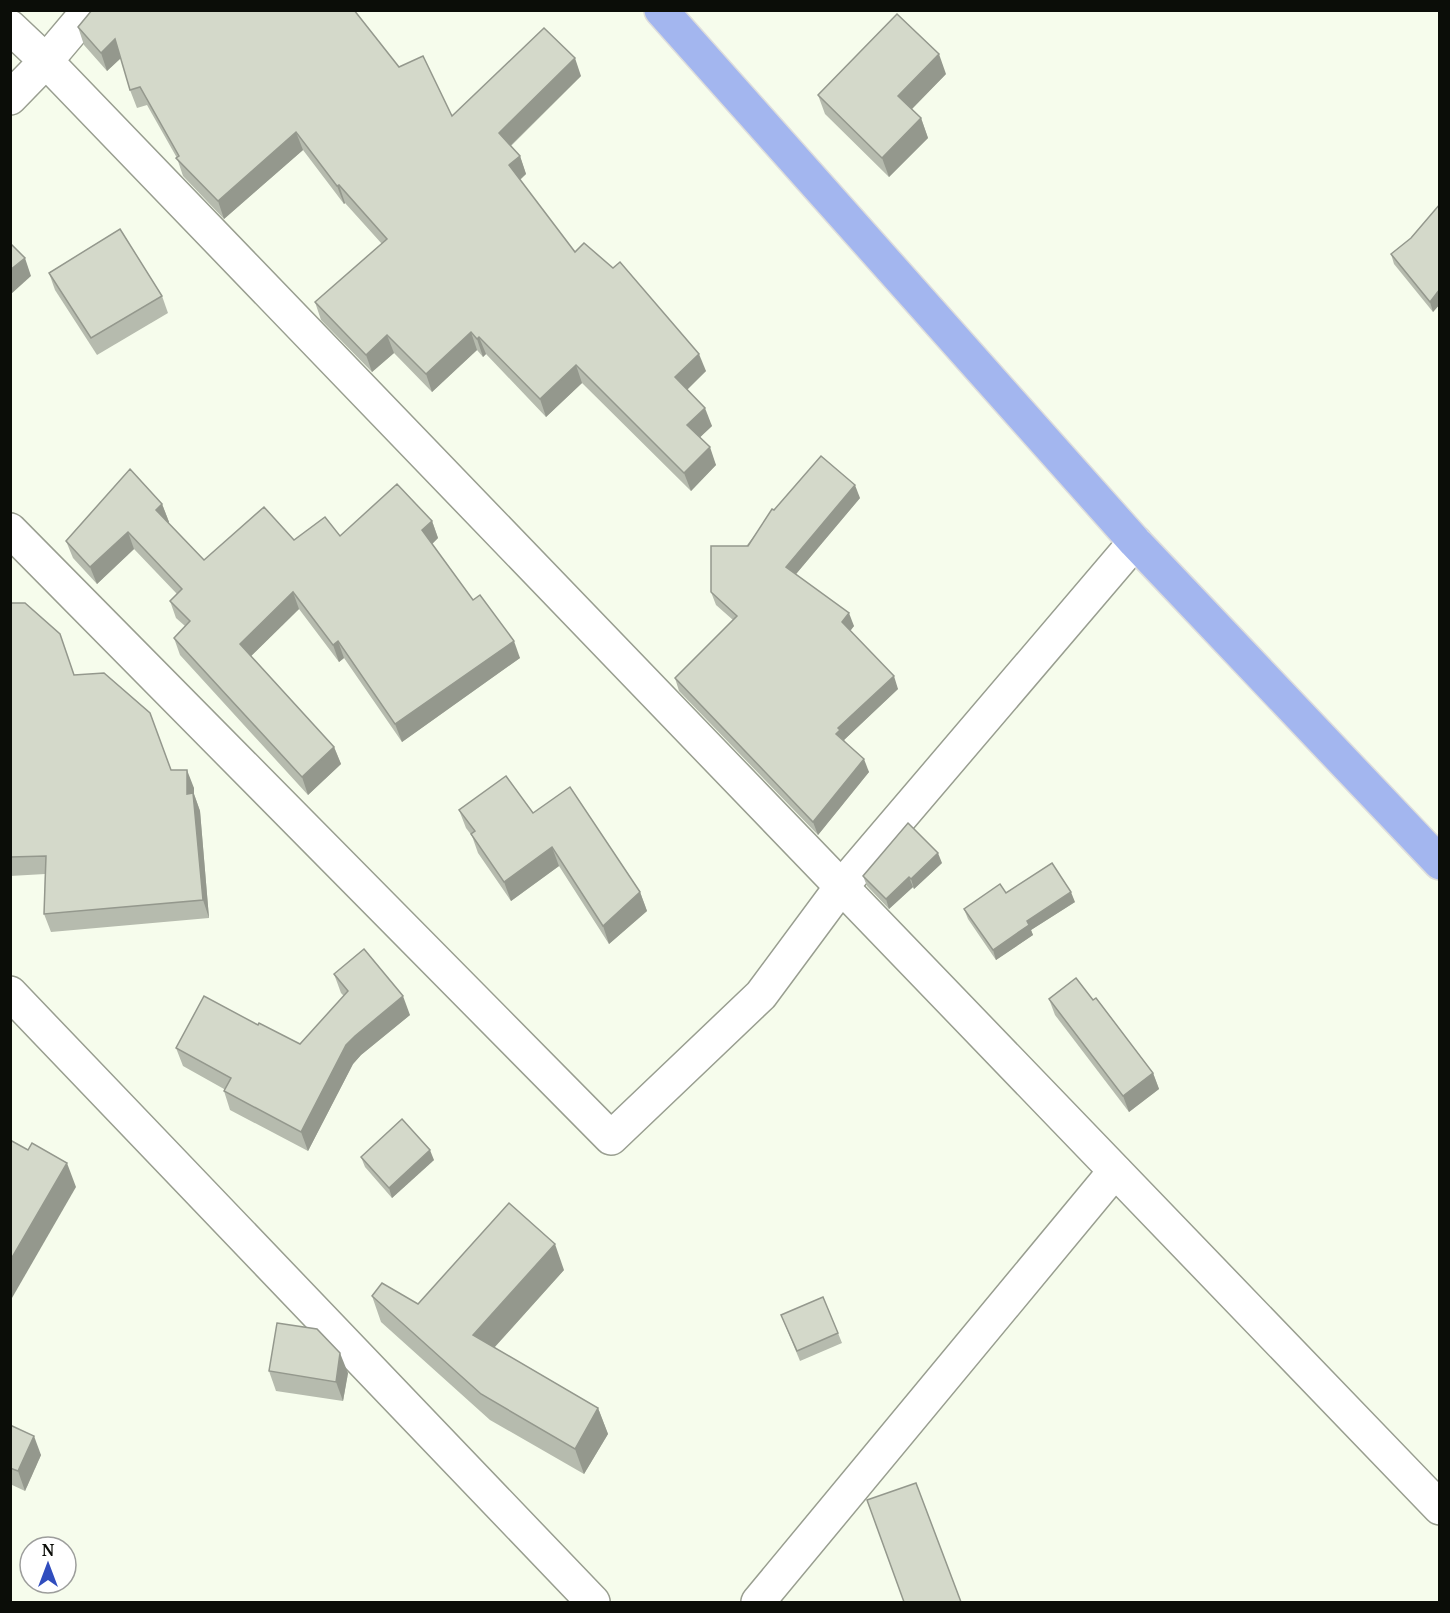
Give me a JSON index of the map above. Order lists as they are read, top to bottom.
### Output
{
  "north": "top"
}
